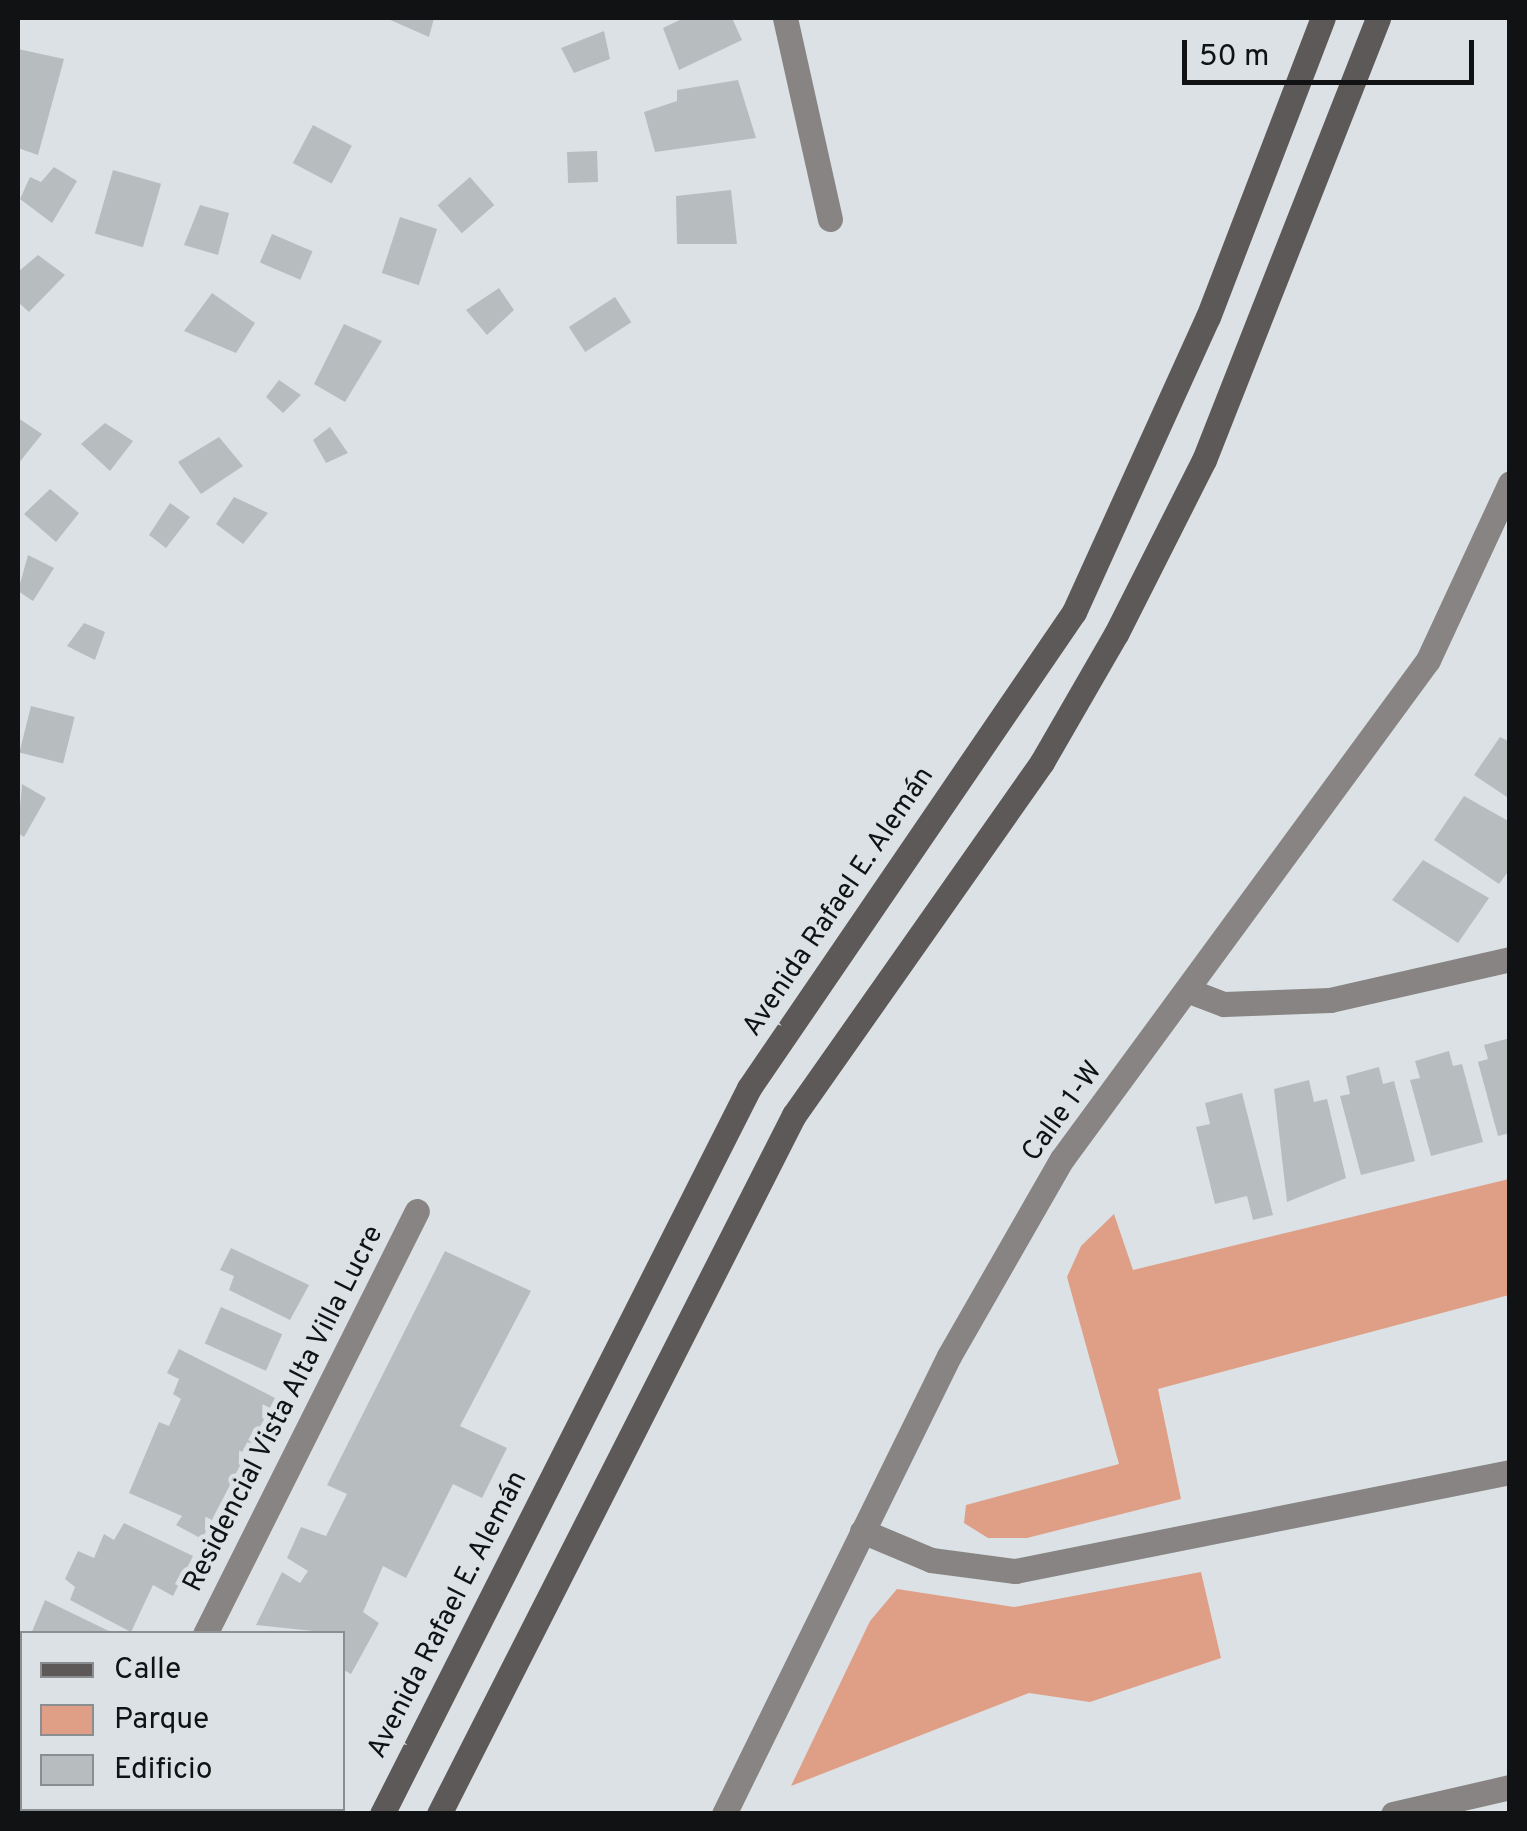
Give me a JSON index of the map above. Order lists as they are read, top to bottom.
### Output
{
  "streets": {
    "main road": ["Avenida Rafael E. Alemán"],
    "street": ["Calle 1-W", "Residencial Vista Alta Villa Lucre"]
  },
  "legend": ["Calle", "Parque", "Edificio"],
  "scale_bar": "50 m"
}
